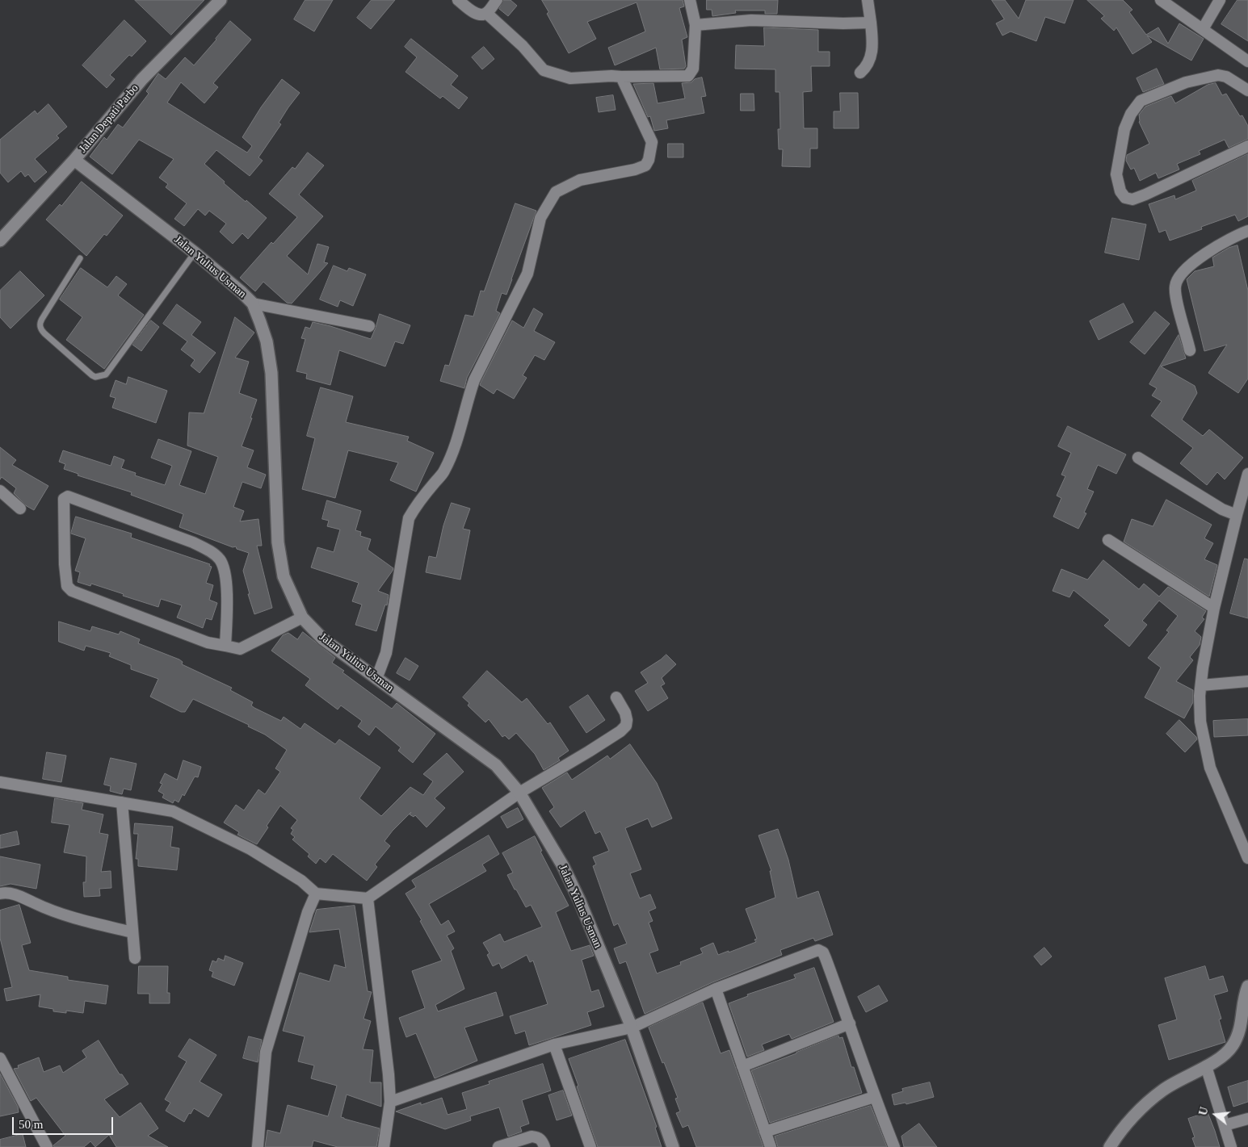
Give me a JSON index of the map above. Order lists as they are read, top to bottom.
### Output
{
  "streets": {
    "street": ["Jalan Depati Parbo", "Jalan Yulius Usman"]
  },
  "crossings": [
    ["Jalan Depati Parbo", "Jalan Yulius Usman"]
  ],
  "scale_bar": "50 m",
  "north": "left"
}
